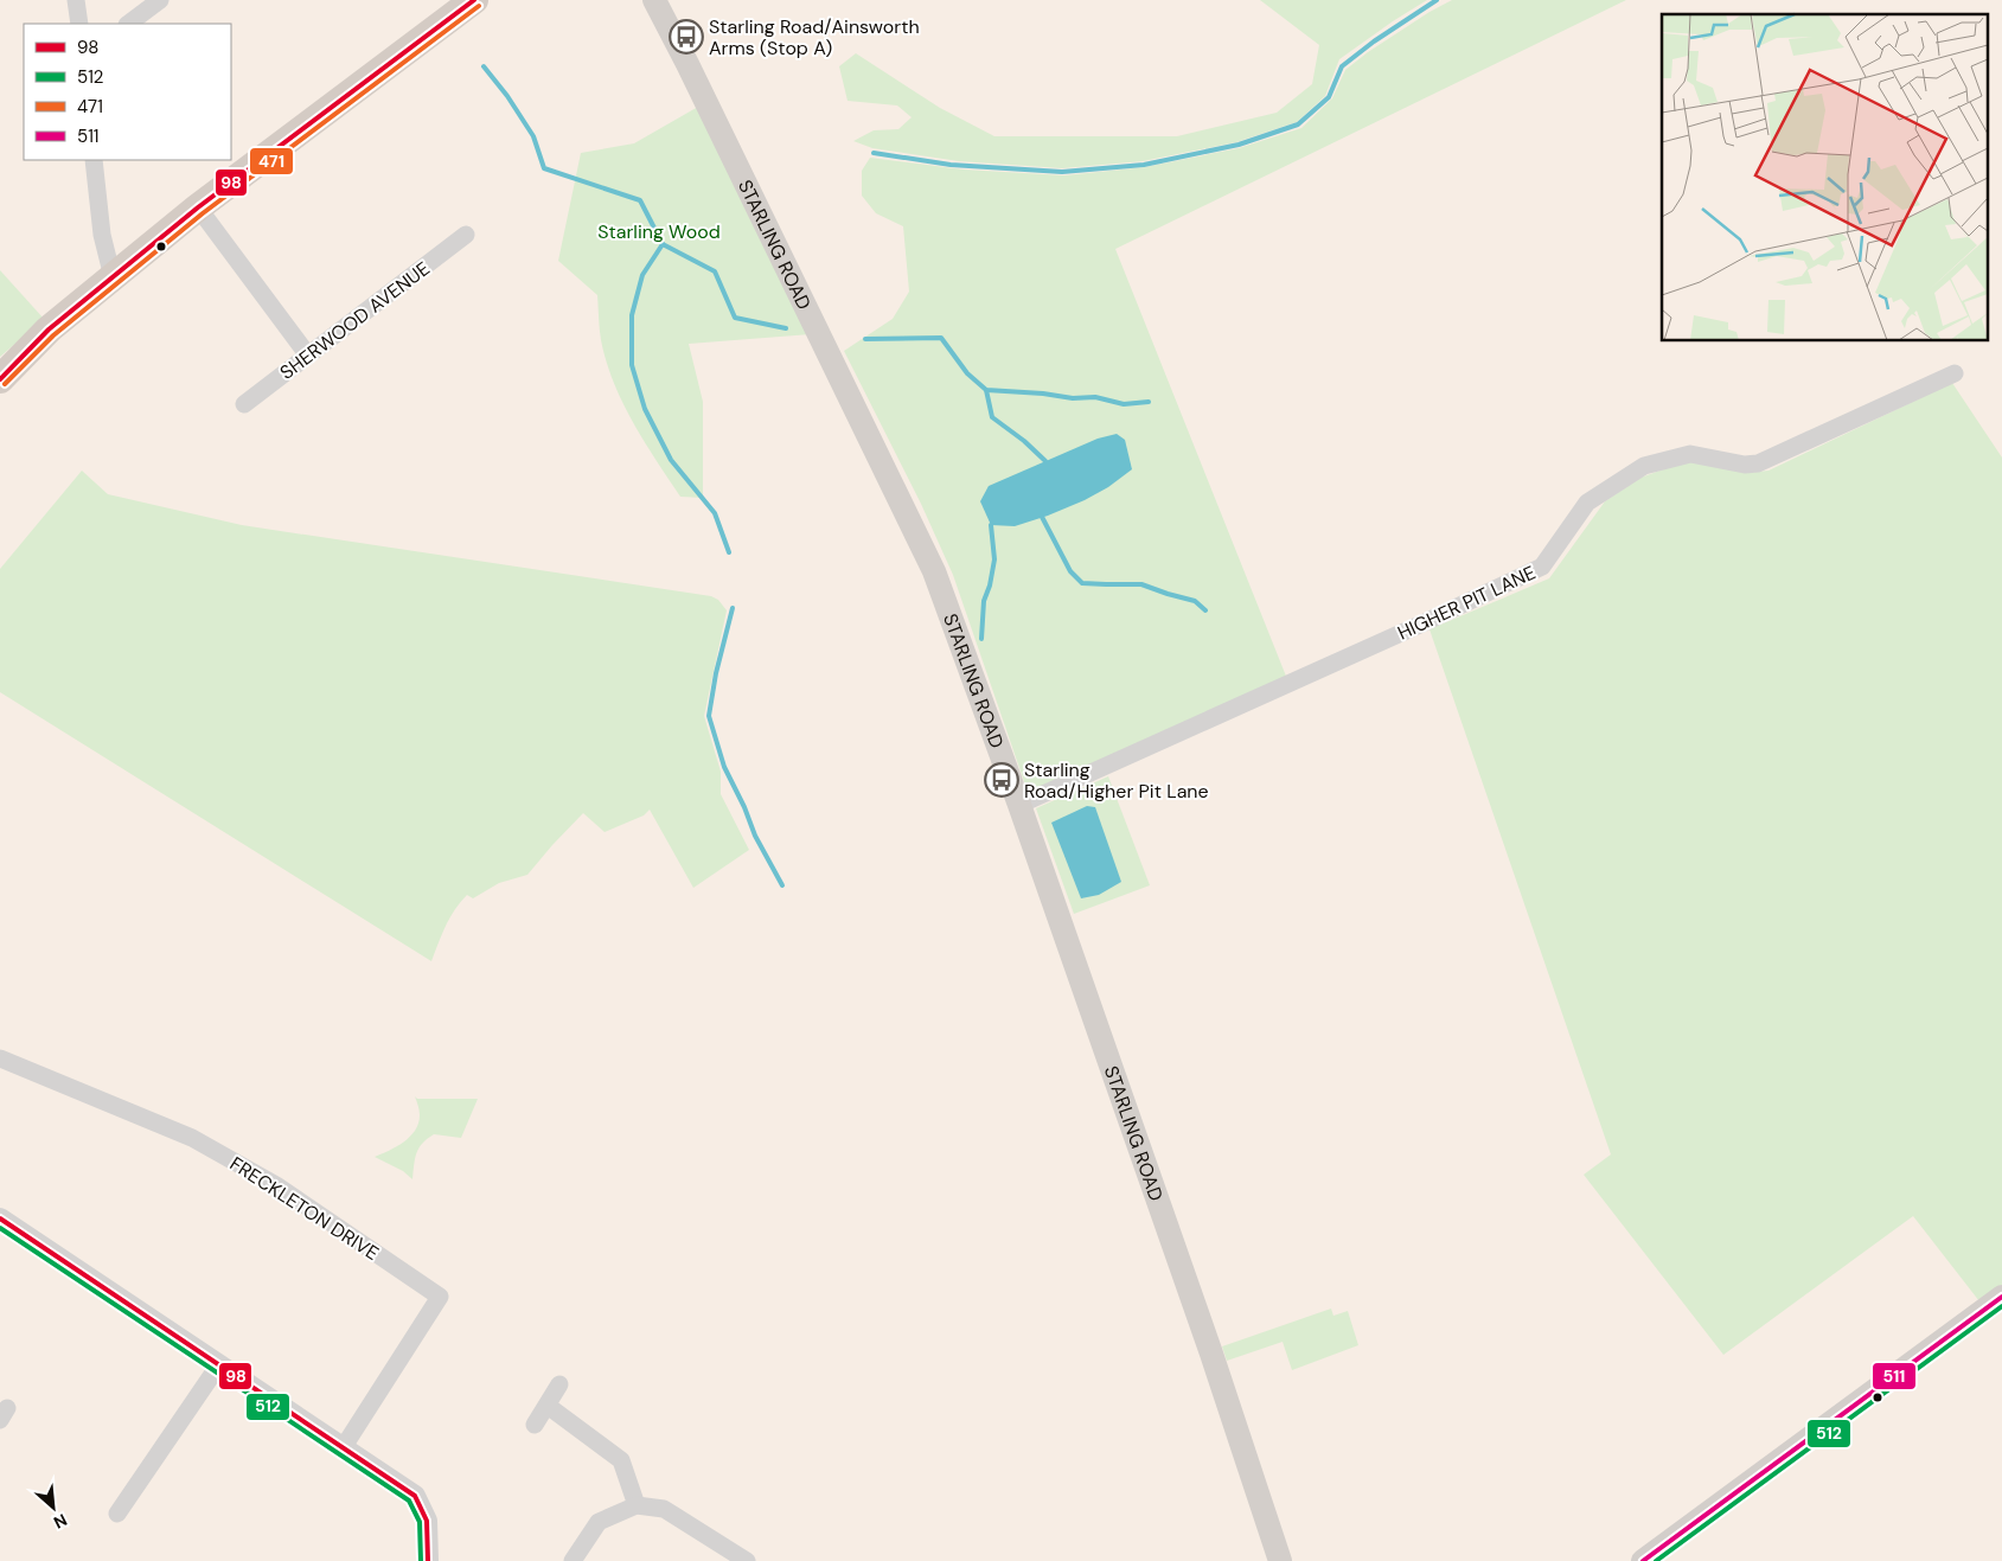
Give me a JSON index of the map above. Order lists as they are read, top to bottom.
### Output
{
  "streets": {
    "main road": ["STARLING ROAD"],
    "street": ["SHERWOOD AVENUE", "HIGHER PIT LANE", "FRECKLETON DRIVE"]
  },
  "crossings": [
    ["STARLING ROAD", "HIGHER PIT LANE"]
  ],
  "parks": ["Starling Wood"],
  "places": {
    "bus stop": ["Starling Road/Ainsworth Arms (Stop A)", "Starling Road/Higher Pit Lane"]
  },
  "lines": [
    "transit line 98",
    "transit line 471",
    "transit line 512",
    "transit line 511"
  ],
  "legend": [
    "98",
    "512",
    "471",
    "511"
  ],
  "north": "bottom right"
}
